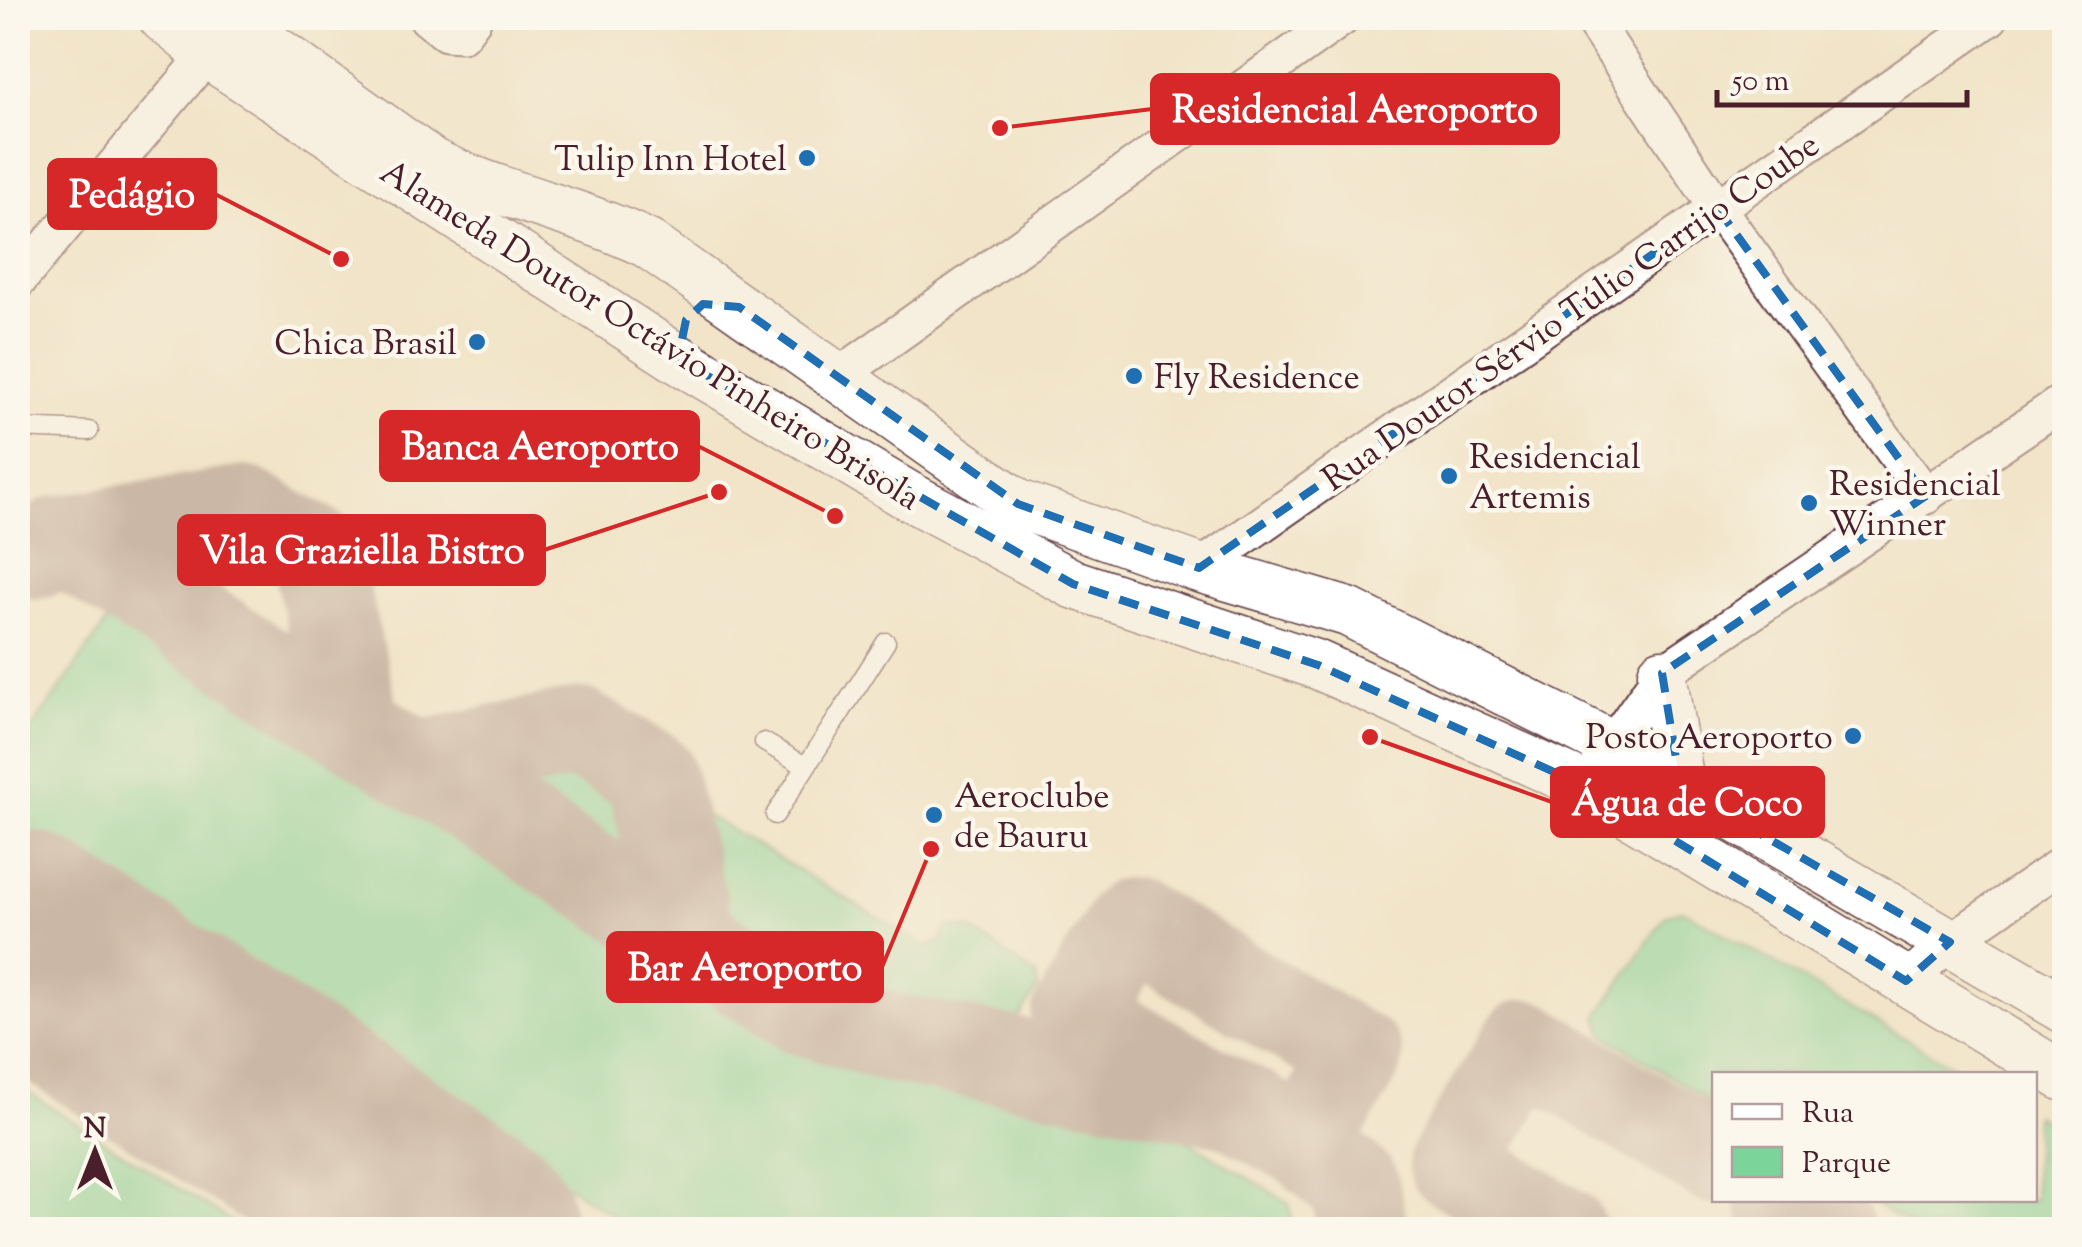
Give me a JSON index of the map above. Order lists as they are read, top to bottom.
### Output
{
  "streets": {
    "street": ["Rua Doutor Sérvio Túlio Carrijo Coube", "Alameda Doutor Octávio Pinheiro Brisola"]
  },
  "crossings": [
    ["Rua Doutor Sérvio Túlio Carrijo Coube", "Alameda Doutor Octávio Pinheiro Brisola"]
  ],
  "places": [
    "Residencial Aeroporto",
    "Tulip Inn Hotel",
    "Pedágio",
    "Chica Brasil",
    "Fly Residence",
    "Residencial Artemis",
    "Vila Graziella Bistro",
    "Residencial Winner",
    "Banca Aeroporto",
    "Posto Aeroporto",
    "Água de Coco",
    "Aeroclube de Bauru",
    "Bar Aeroporto"
  ],
  "legend": ["Rua", "Parque"],
  "scale_bar": "50 m",
  "north": "top"
}
